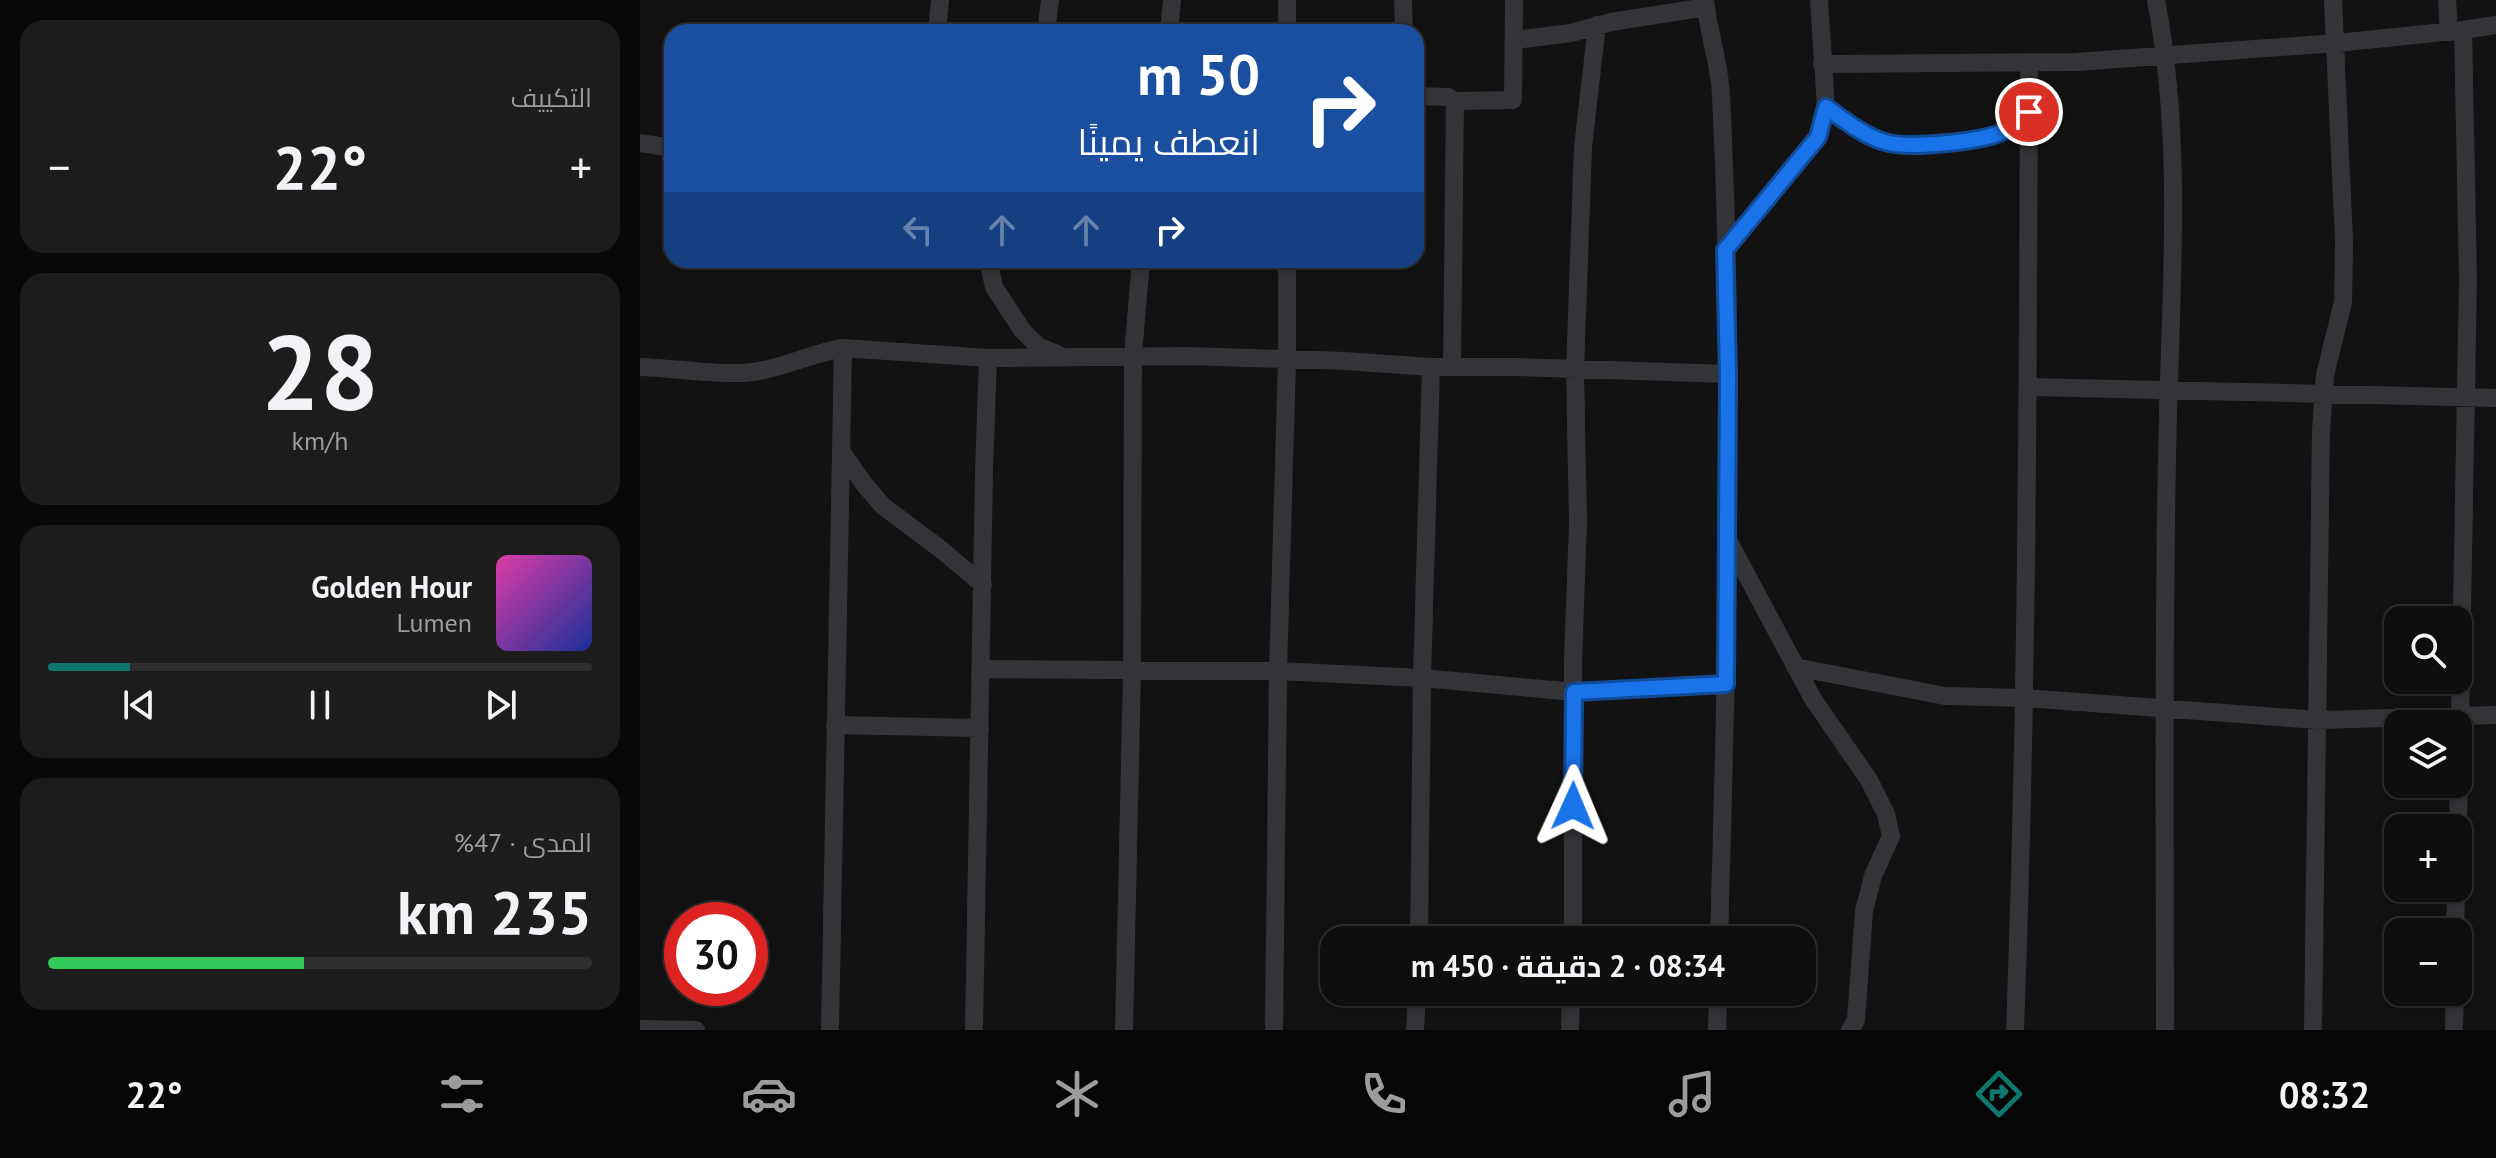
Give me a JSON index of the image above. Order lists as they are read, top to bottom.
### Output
{
  "page": {
    "tile": [
      "التكييف",
      ["28", "km/h"],
      ["المدى · 47%", "235 km"]
    ],
    "turn": ["50 m", "انعطف يمينًا"],
    "heat": ["−", "22°", "+"],
    "song": ["Golden Hour", "Lumen"],
    "map_buttons": ["+", "−"],
    "limit": "30",
    "trip": "08:34 · 2 دقيقة · 450 m",
    "tabs": ["08:32", "22°"]
  }
}
